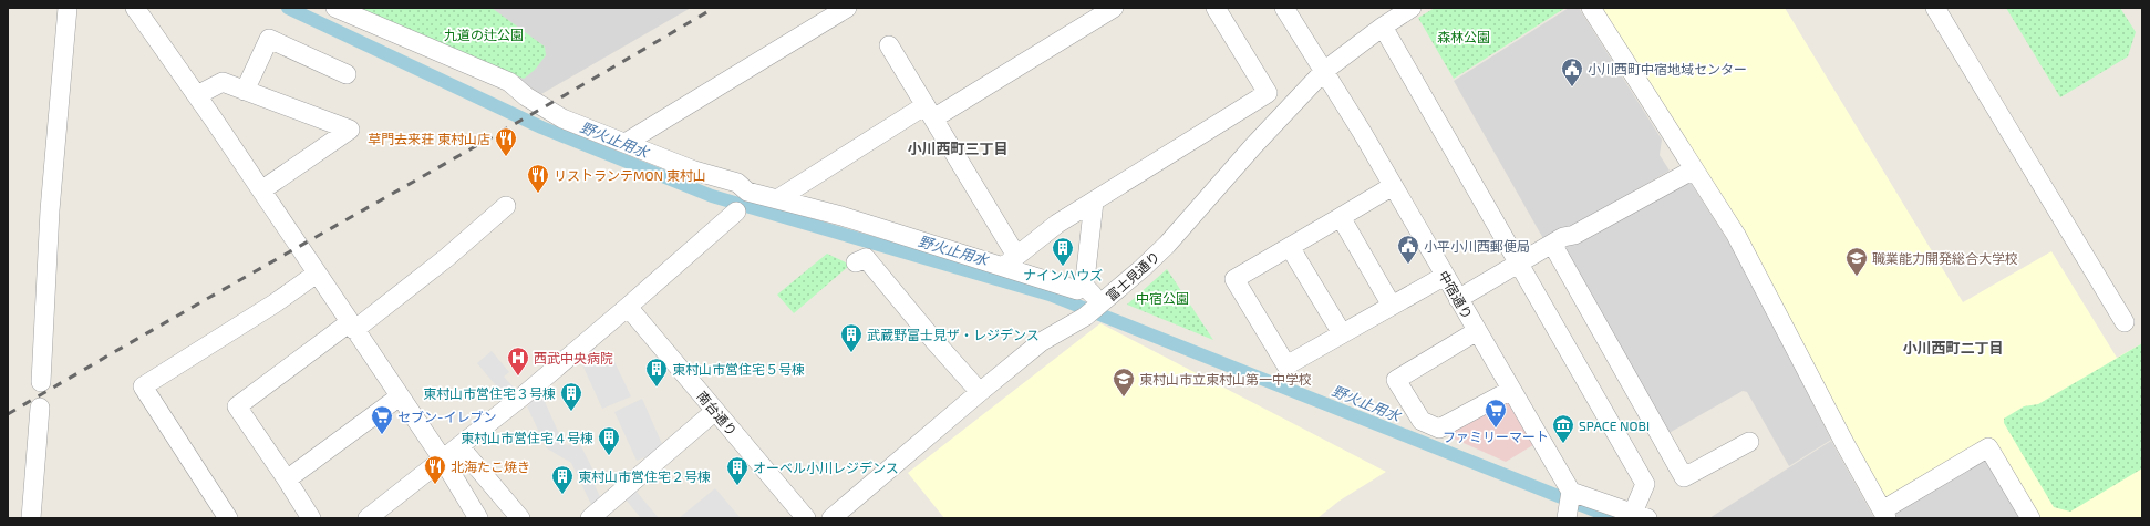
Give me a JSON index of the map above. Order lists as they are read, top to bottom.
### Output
{
  "streets": {
    "street": ["富士見通り", "中宿通り", "南台通り"]
  },
  "crossings": [
    ["富士見通り", "中宿通り"]
  ],
  "districts": ["小川西町三丁目", "小川西町二丁目"],
  "water": ["野火止用水"],
  "parks": ["九道の辻公園", "森林公園", "中宿公園"],
  "places": {
    "public building": ["小川西町中宿地域センター", "小平小川西郵便局"],
    "restaurant": ["草門去来荘 東村山店", "リストランテMON 東村山", "北海たこ焼き"],
    "building": [
      "ナインハウズ",
      "武蔵野富士見ザ・レジデンス",
      "東村山市営住宅５号棟",
      "東村山市営住宅３号棟",
      "東村山市営住宅４号棟",
      "オーベル小川レジデンス",
      "東村山市営住宅２号棟"
    ],
    "school or university": ["職業能力開発総合大学校", "東村山市立東村山第一中学校"],
    "hospital": ["西武中央病院"],
    "supermarket": ["ファミリーマート", "セブン-イレブン"],
    "museum": ["SPACE NOBI"]
  }
}
